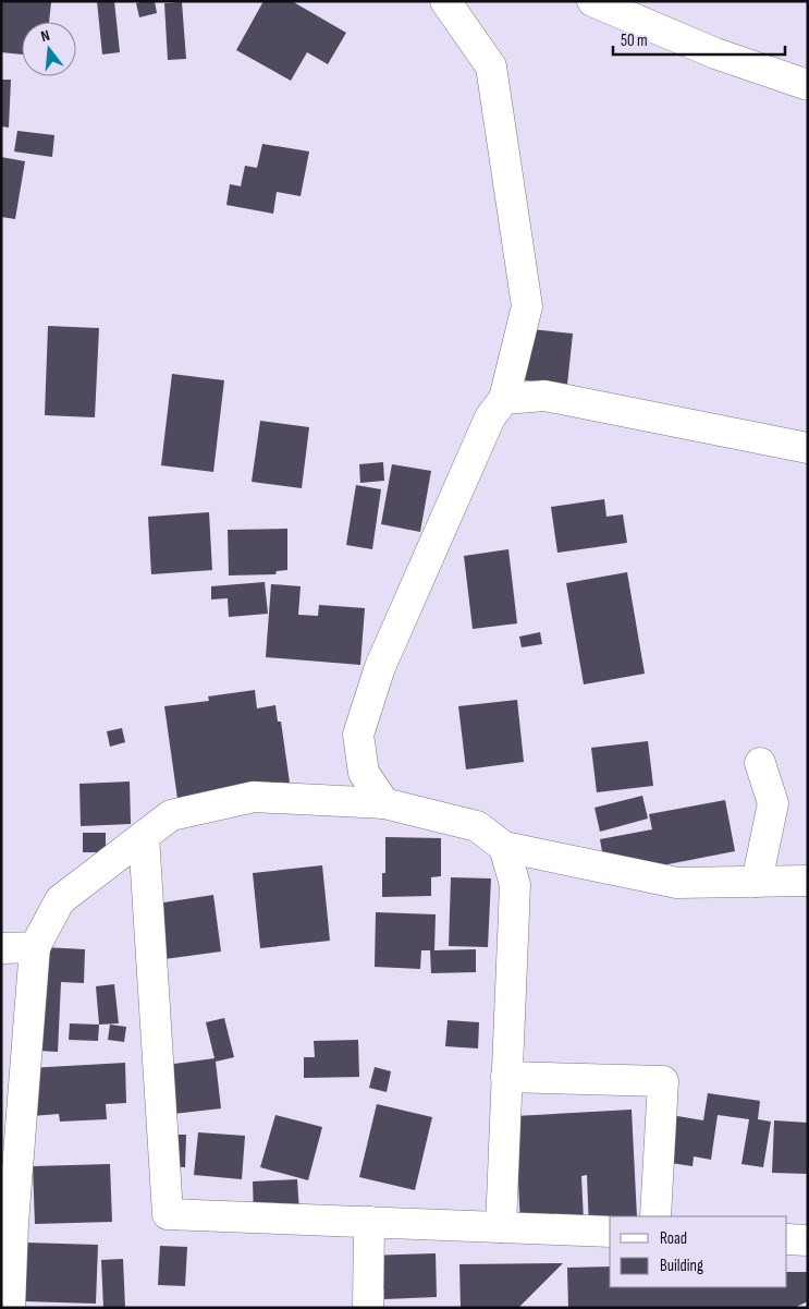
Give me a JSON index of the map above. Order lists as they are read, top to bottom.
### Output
{
  "legend": ["Road", "Building"],
  "scale_bar": "50 m",
  "north": "top"
}
